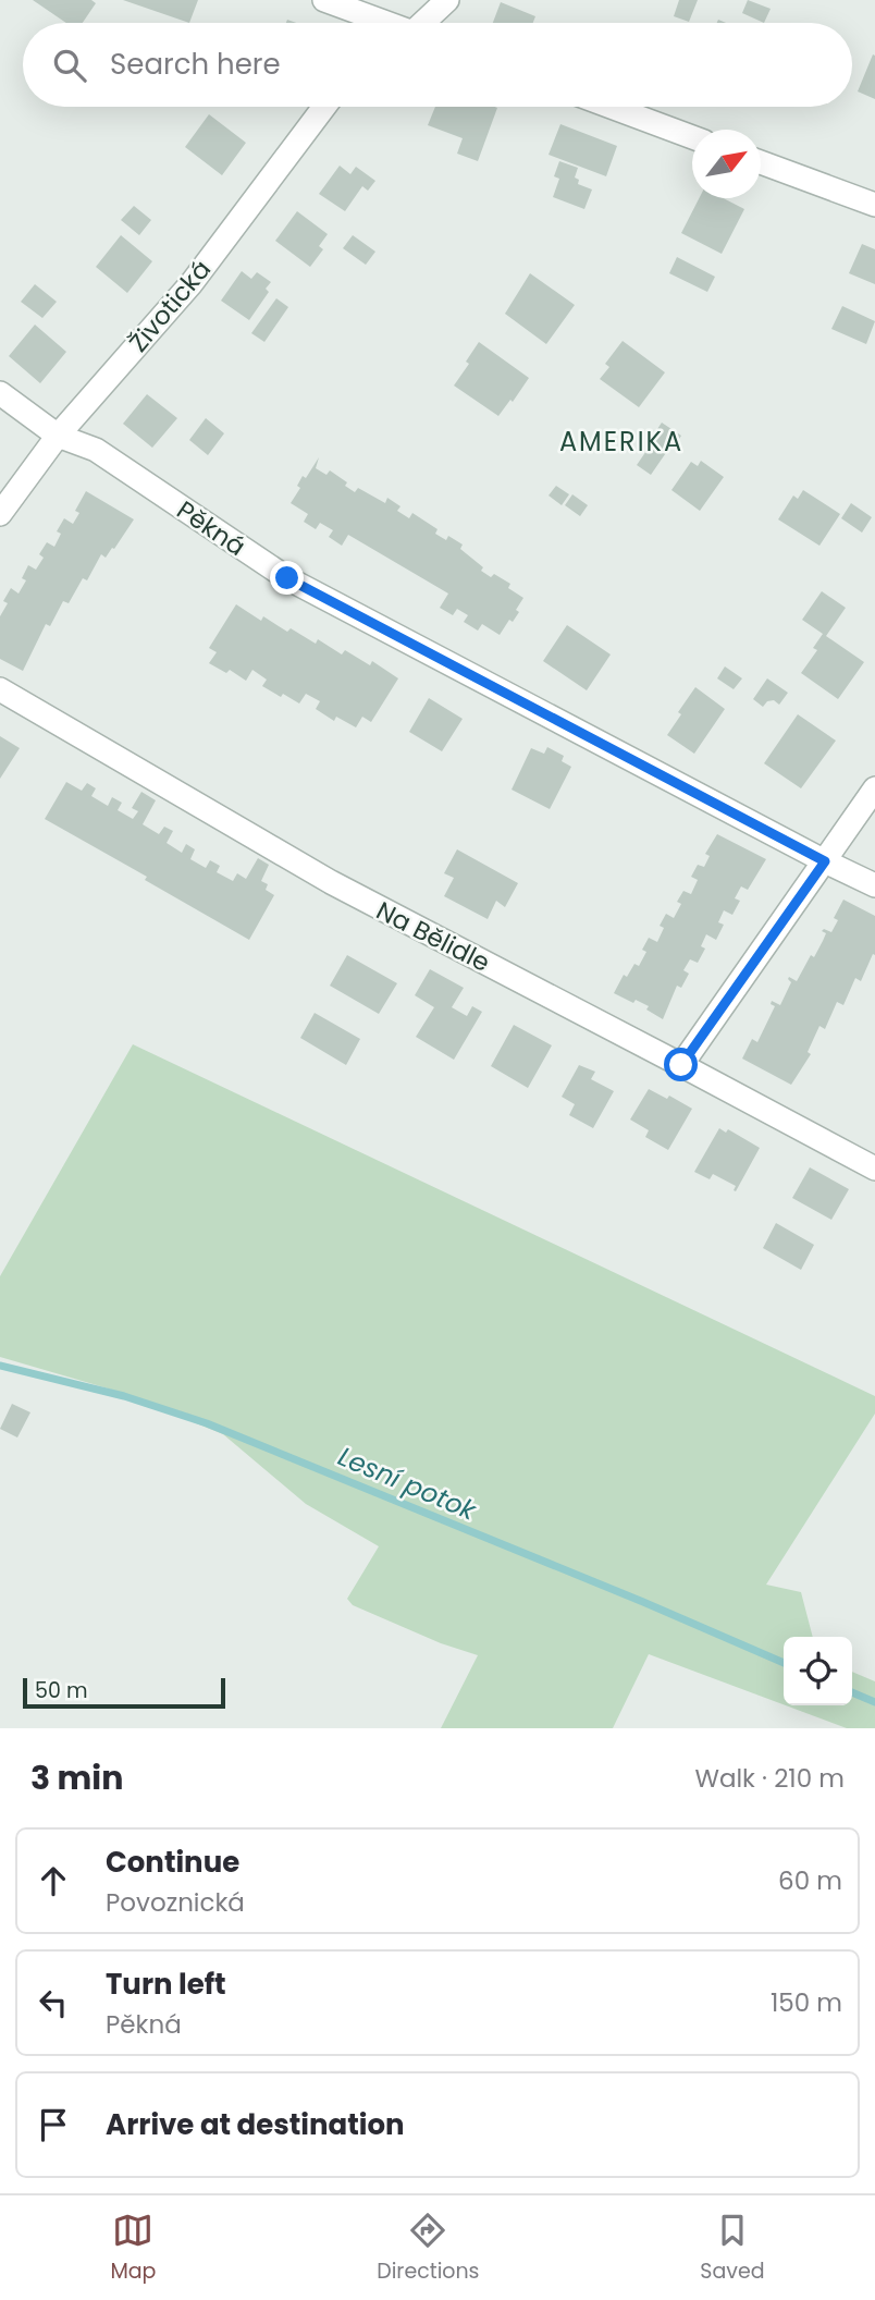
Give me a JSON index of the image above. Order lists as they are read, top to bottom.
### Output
{
  "streets": {
    "street": ["Životická", "Pěkná", "Na Bělidle"]
  },
  "crossings": [
    ["Životická", "Pěkná"]
  ],
  "districts": ["AMERIKA"],
  "water": ["Lesní potok"],
  "scale_bar": "50 m",
  "north": "top right",
  "page": {
    "search": "Search here",
    "scale": "50 m",
    "heading": ["3 min", "Walk · 210 m"],
    "list": [
      ["Continue", "Povoznická", "60 m"],
      ["Turn left", "Pěkná", "150 m"],
      "Arrive at destination"
    ],
    "nav": ["Map", "Directions", "Saved"]
  }
}
